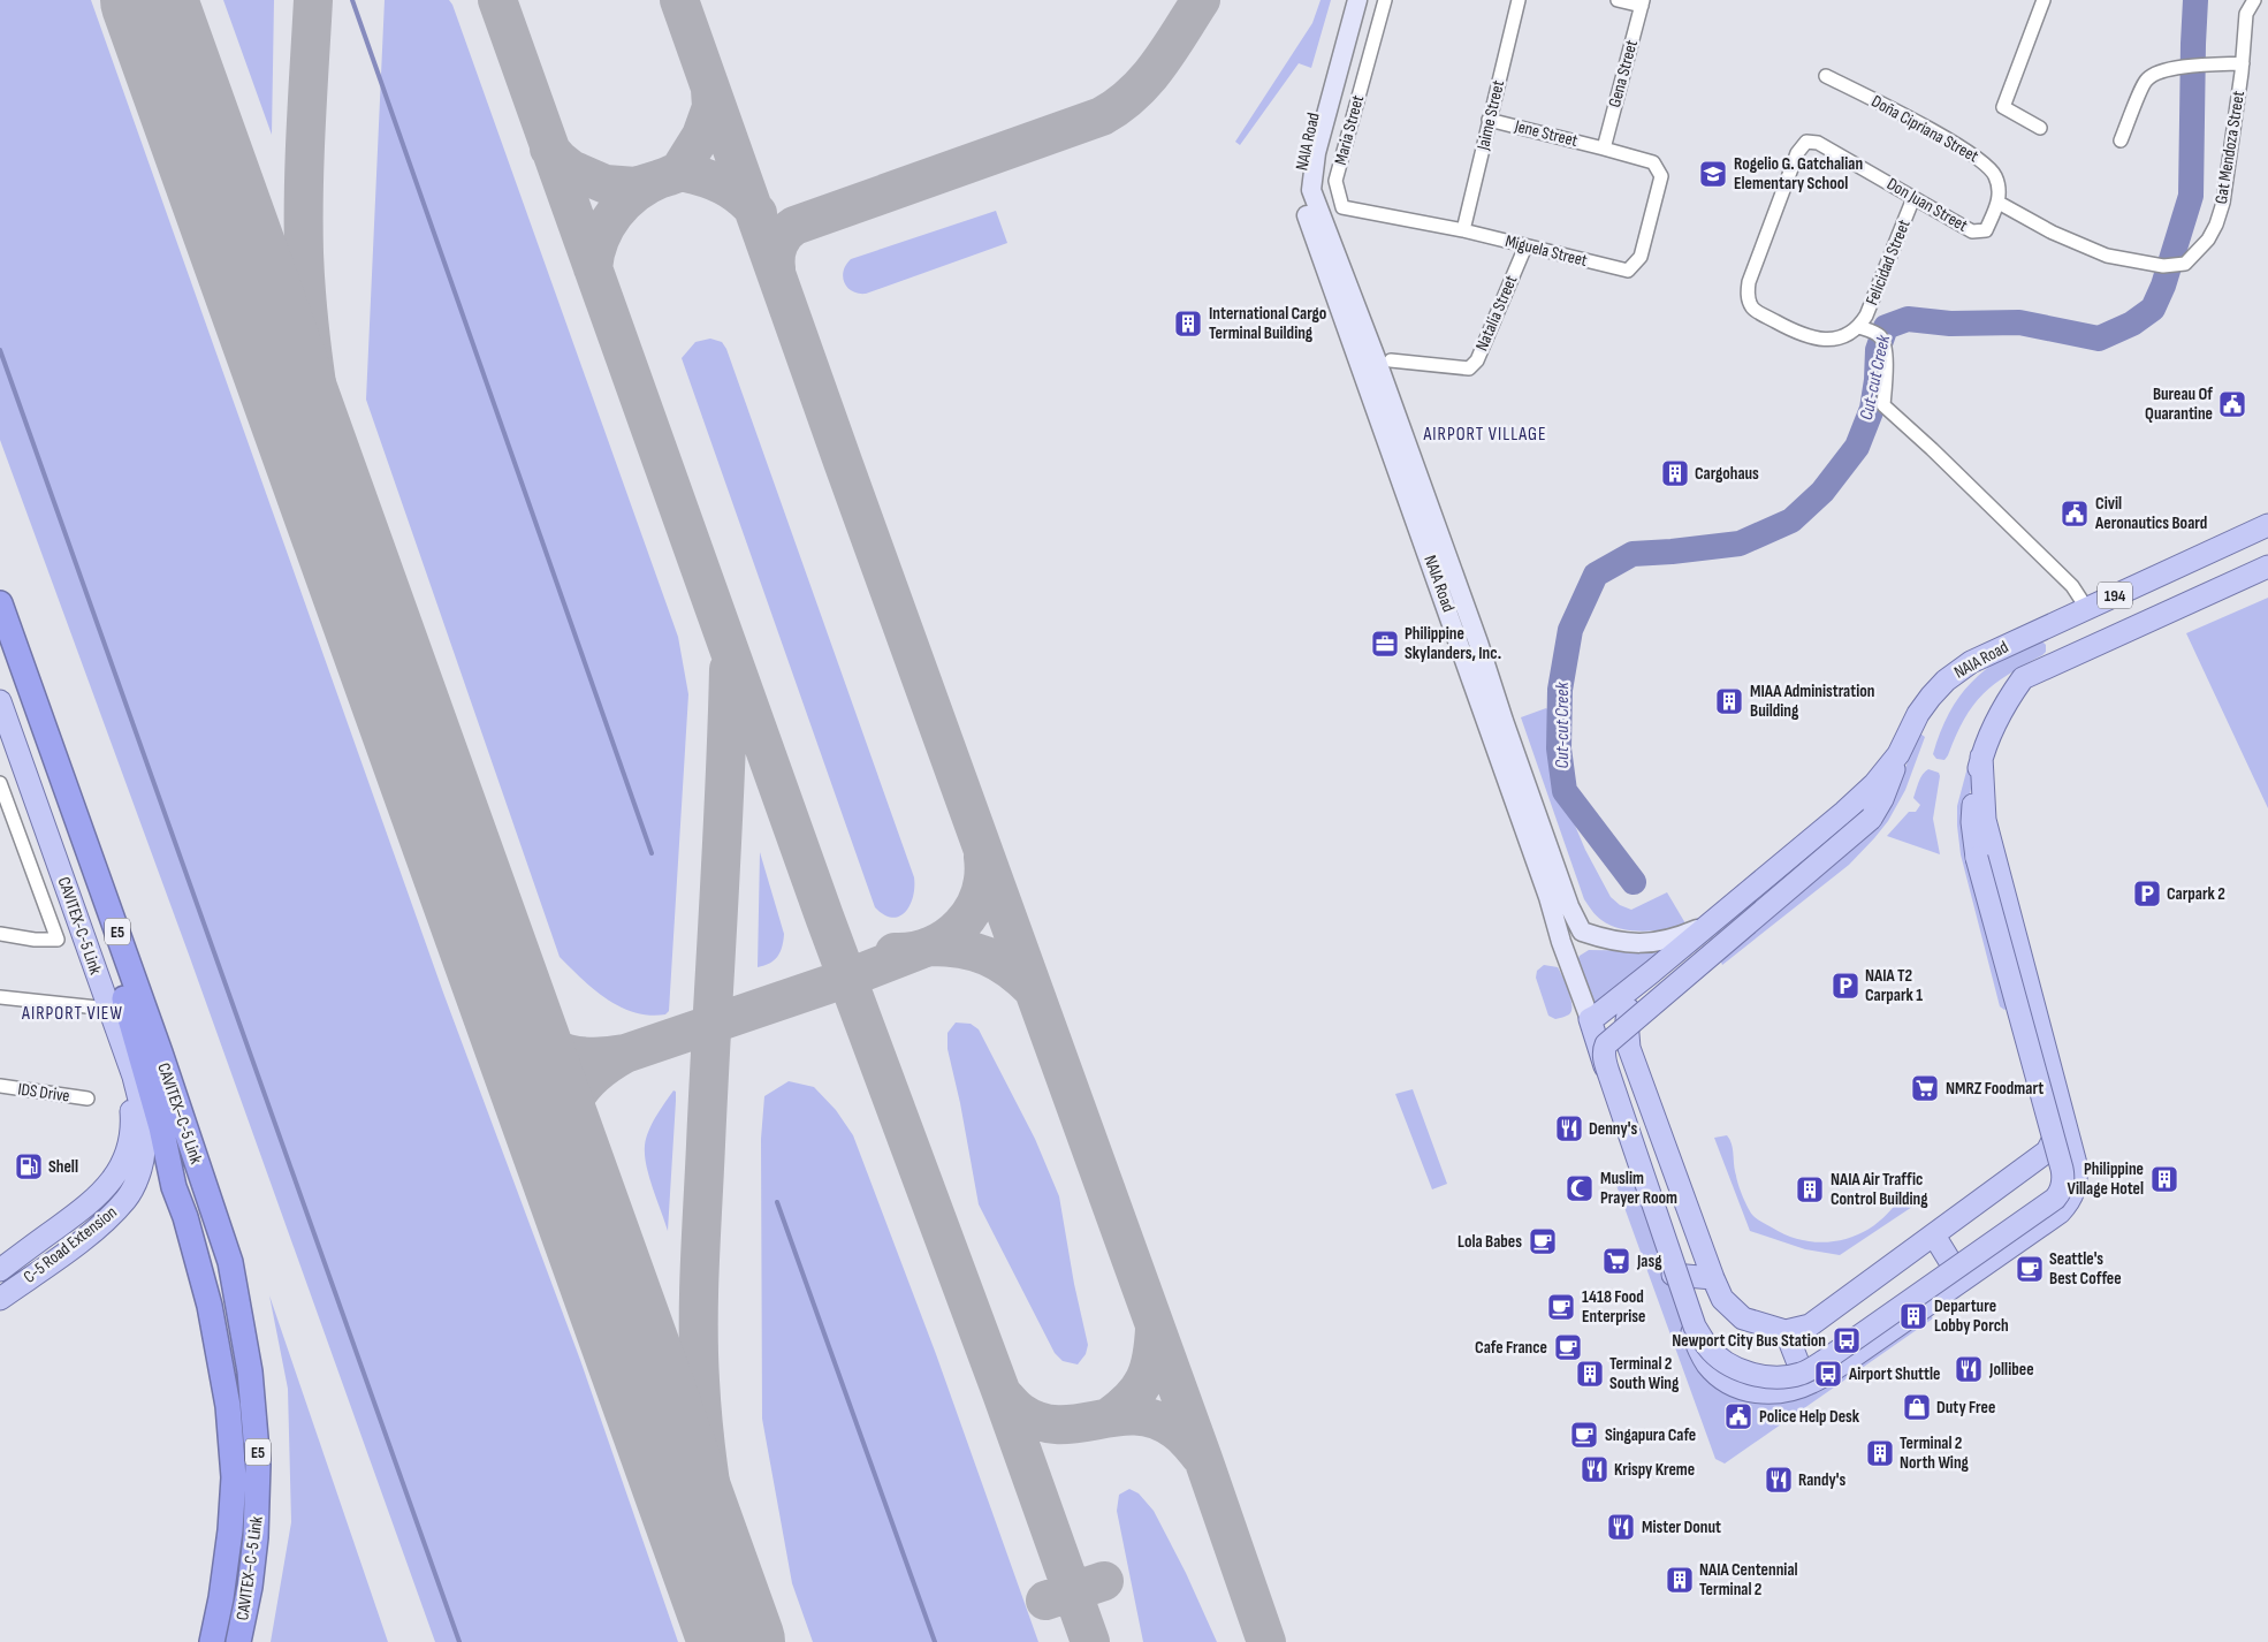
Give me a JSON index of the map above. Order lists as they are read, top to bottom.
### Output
{
  "streets": {
    "highway": ["E5", "CAVITEX–C-5 Link"],
    "main road": [
      "NAIA Road",
      "194",
      "CAVITEX-C-5 Link",
      "C-5 Road Extension"
    ],
    "street": [
      "Gena Street",
      "Jaime Street",
      "Doña Cipriana Street",
      "Maria Street",
      "Jene Street",
      "Gat Mendoza Street",
      "Don Juan Street",
      "Miguela Street",
      "Felicidad Street",
      "Natalia Street",
      "IDS Drive"
    ]
  },
  "crossings": [
    ["Gena Street", "Jene Street"],
    ["Jaime Street", "Maria Street"],
    ["Jaime Street", "Jene Street"],
    ["Jaime Street", "Miguela Street"],
    ["Doña Cipriana Street", "Gat Mendoza Street"],
    ["Doña Cipriana Street", "Don Juan Street"],
    ["Maria Street", "Miguela Street"],
    ["Jene Street", "Miguela Street"],
    ["Gat Mendoza Street", "Don Juan Street"],
    ["Don Juan Street", "Felicidad Street"],
    ["Miguela Street", "Natalia Street"],
    ["CAVITEX-C-5 Link", "C-5 Road Extension"]
  ],
  "districts": ["AIRPORT VILLAGE", "AIRPORT VIEW"],
  "water": ["Cut-cut Creek"],
  "places": {
    "school or university": ["Rogelio G. Gatchalian Elementary School"],
    "building": [
      "International Cargo Terminal Building",
      "Cargohaus",
      "MIAA Administration Building",
      "Philippine Village Hotel",
      "NAIA Air Traffic Control Building",
      "Departure Lobby Porch",
      "Terminal 2 South Wing",
      "Terminal 2 North Wing",
      "NAIA Centennial Terminal 2"
    ],
    "public building": ["Bureau Of Quarantine", "Civil Aeronautics Board", "Police Help Desk"],
    "office": ["Philippine Skylanders, Inc."],
    "parking": ["Carpark 2", "NAIA T2 Carpark 1"],
    "supermarket": ["NMRZ Foodmart", "Jasg"],
    "restaurant": [
      "Denny's",
      "Jollibee",
      "Krispy Kreme",
      "Randy's",
      "Mister Donut"
    ],
    "fuel station": ["Shell"],
    "mosque": ["Muslim Prayer Room"],
    "cafe": [
      "Lola Babes",
      "Seattle's Best Coffee",
      "1418 Food Enterprise",
      "Cafe France",
      "Singapura Cafe"
    ],
    "bus stop": ["Newport City Bus Station", "Airport Shuttle"],
    "shop": ["Duty Free"]
  }
}
